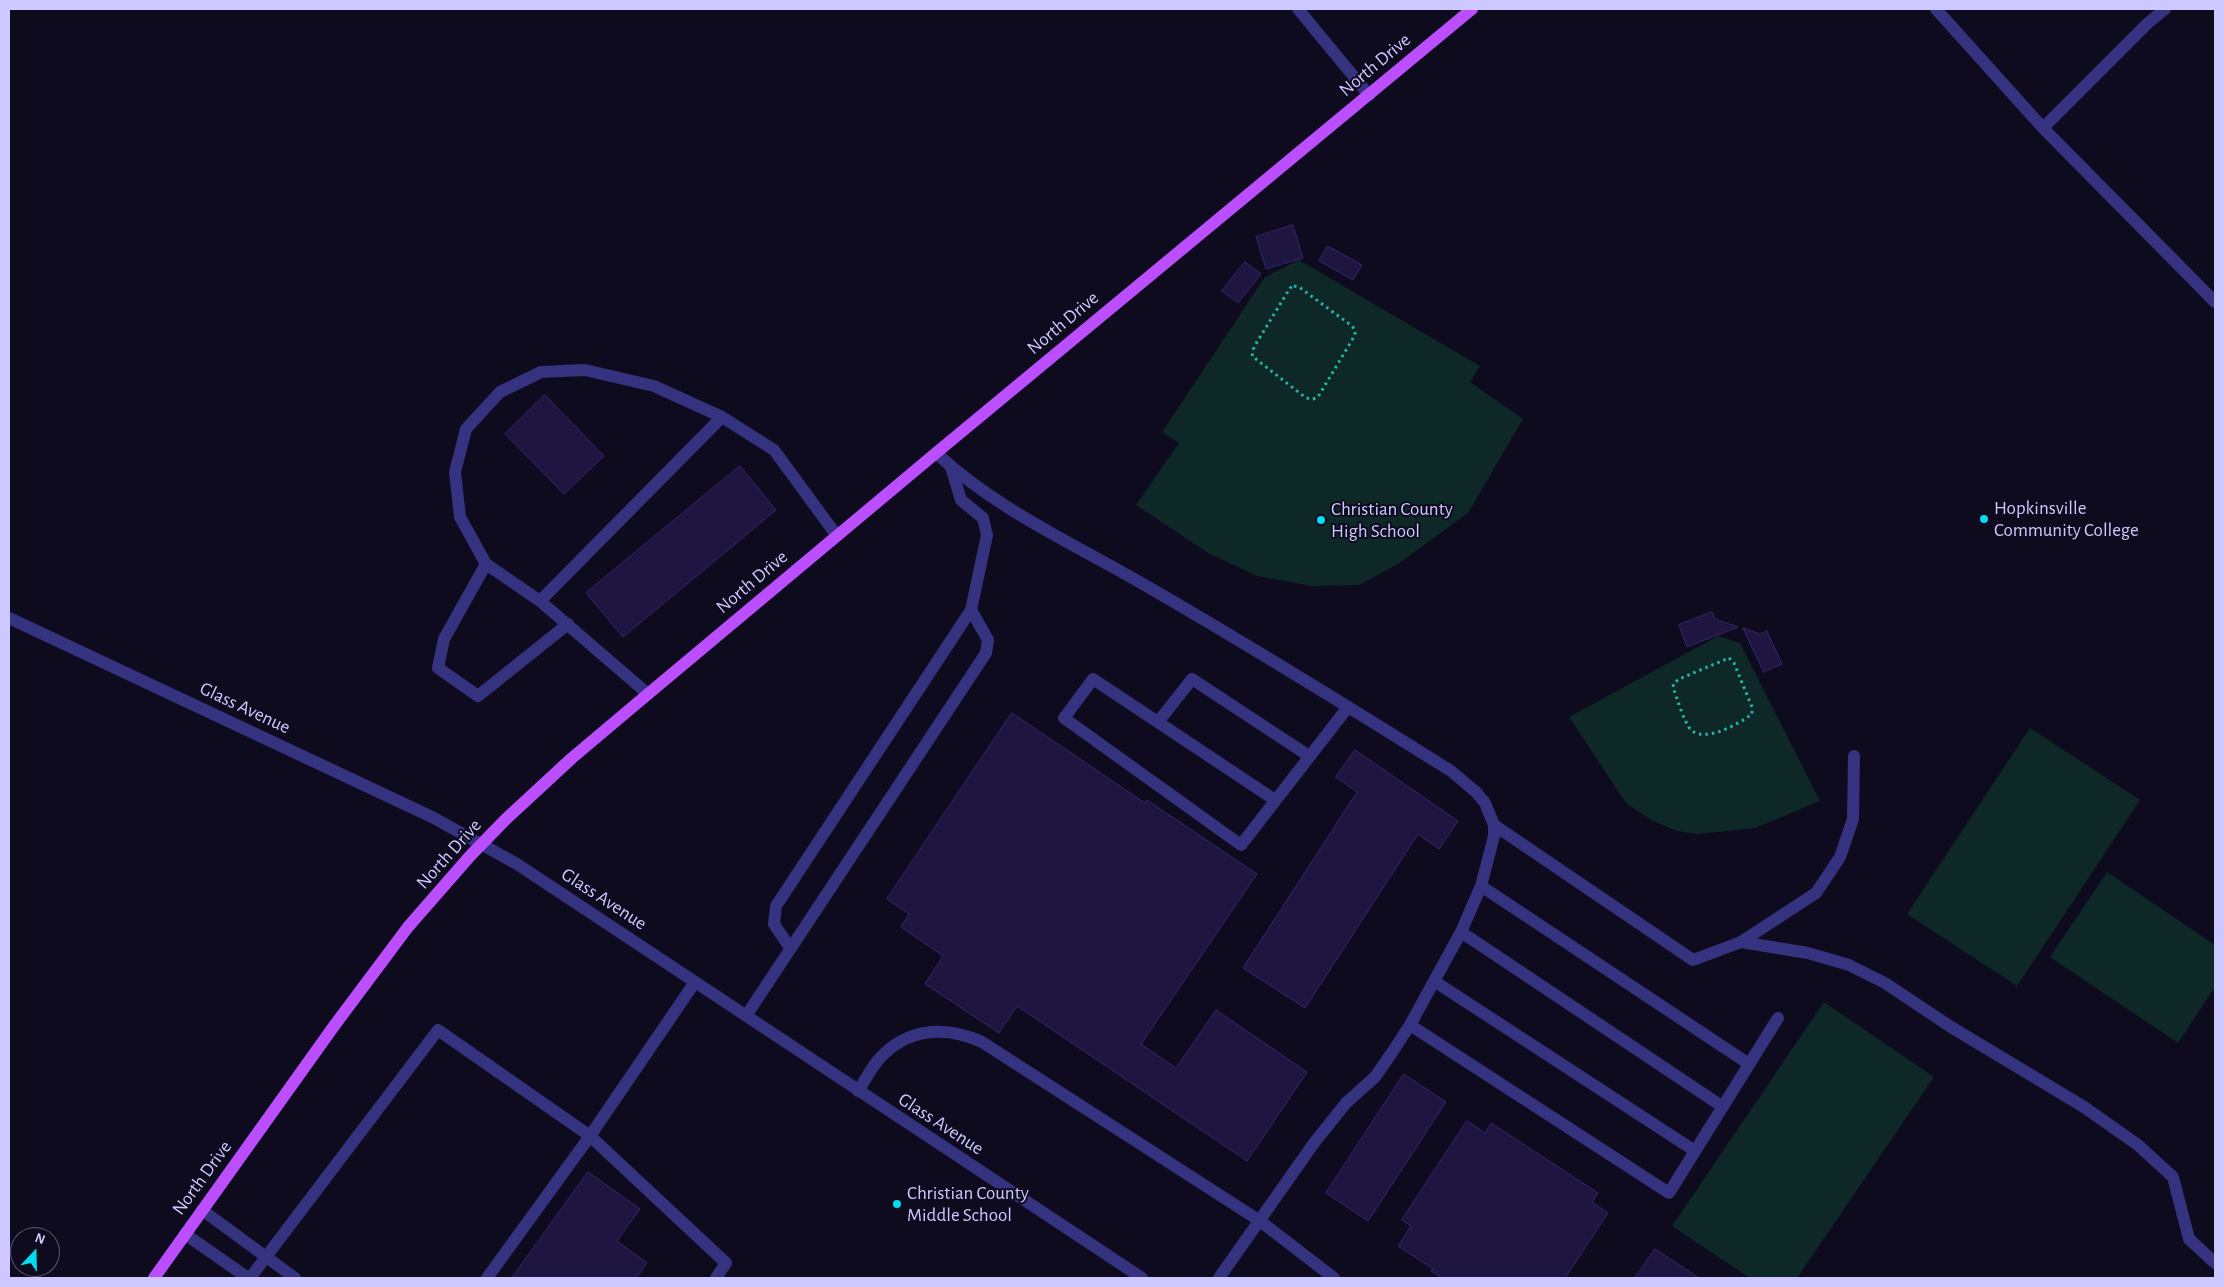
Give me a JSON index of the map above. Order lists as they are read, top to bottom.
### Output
{
  "streets": {
    "main road": ["North Drive"],
    "street": ["Glass Avenue"]
  },
  "crossings": [
    ["North Drive", "Glass Avenue"]
  ],
  "places": ["Hopkinsville Community College", "Christian County High School", "Christian County Middle School"],
  "north": "top"
}
